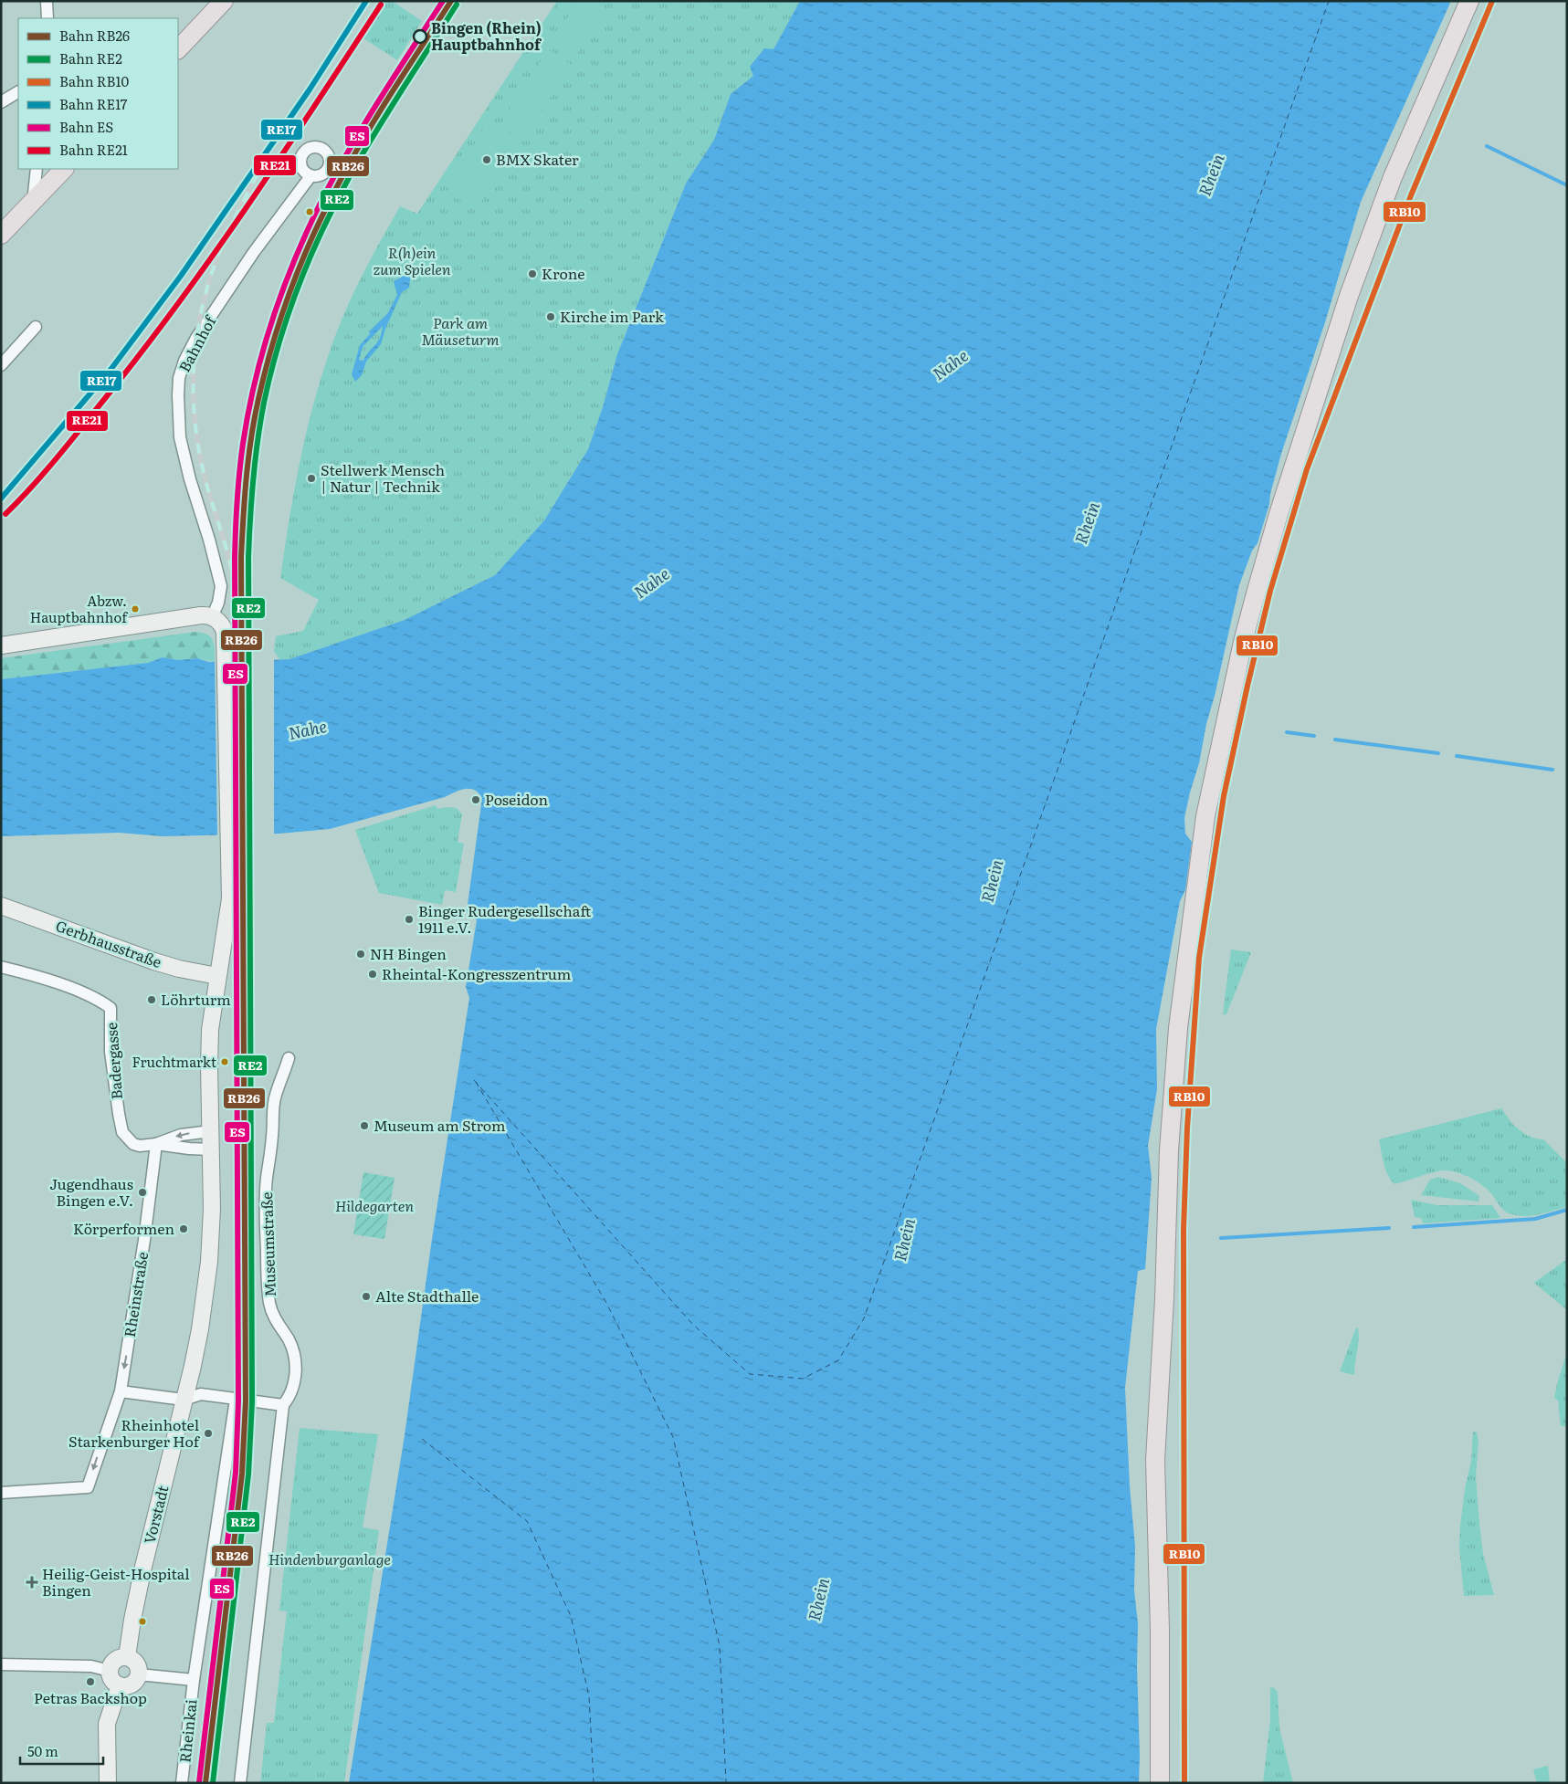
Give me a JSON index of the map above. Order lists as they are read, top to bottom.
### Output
{
  "streets": {
    "main road": ["Gerbhausstraße", "Vorstadt"],
    "street": [
      "Bahnhof",
      "Badergasse",
      "Museumstraße",
      "Rheinstraße",
      "Rheinkai"
    ]
  },
  "crossings": [
    ["Badergasse", "Rheinstraße"],
    ["Vorstadt", "Rheinkai"]
  ],
  "one_way": ["Rheinstraße"],
  "water": ["Rhein", "Nahe"],
  "parks": [
    "R(h)ein zum Spielen",
    "Park am Mäuseturm",
    "Hildegarten",
    "Hindenburganlage"
  ],
  "places": {
    "other": [
      "Bingen (Rhein) Hauptbahnhof",
      "BMX Skater",
      "Krone",
      "Kirche im Park",
      "Stellwerk Mensch | Natur | Technik",
      "Abzw. Hauptbahnhof",
      "Poseidon",
      "Binger Rudergesellschaft 1911 e.V.",
      "NH Bingen",
      "Rheintal-Kongresszentrum",
      "Löhrturm",
      "Fruchtmarkt",
      "Museum am Strom",
      "Jugendhaus Bingen e.V.",
      "Körperformen",
      "Alte Stadthalle",
      "Rheinhotel Starkenburger Hof",
      "Petras Backshop"
    ],
    "health": ["Heilig-Geist-Hospital Bingen"]
  },
  "lines": [
    "rail line RB26",
    "rail line RB10",
    "rail line RE17",
    "rail line ES",
    "rail line RE2",
    "rail line RE21"
  ],
  "legend": [
    "Bahn RB26",
    "Bahn RE2",
    "Bahn RB10",
    "Bahn RE17",
    "Bahn ES",
    "Bahn RE21"
  ],
  "scale_bar": "50 m"
}
